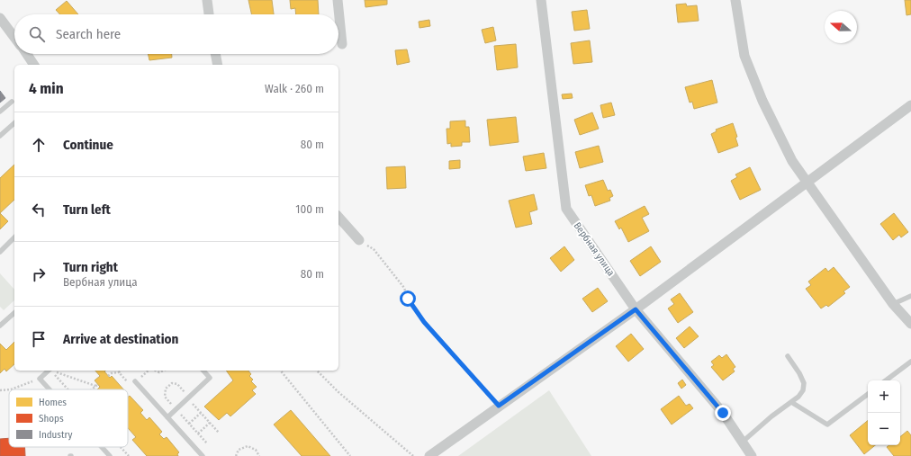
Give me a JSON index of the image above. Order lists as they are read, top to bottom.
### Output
{
  "streets": {
    "street": ["Вербная улица"]
  },
  "legend": ["Homes", "Shops", "Industry"],
  "north": "left",
  "page": {
    "search": "Search here",
    "heading": ["4 min", "Walk · 260 m"],
    "list": [
      ["Continue", "80 m"],
      ["Turn left", "100 m"],
      ["Turn right", "Вербная улица", "80 m"],
      "Arrive at destination"
    ],
    "map_buttons": ["+", "−"]
  }
}
